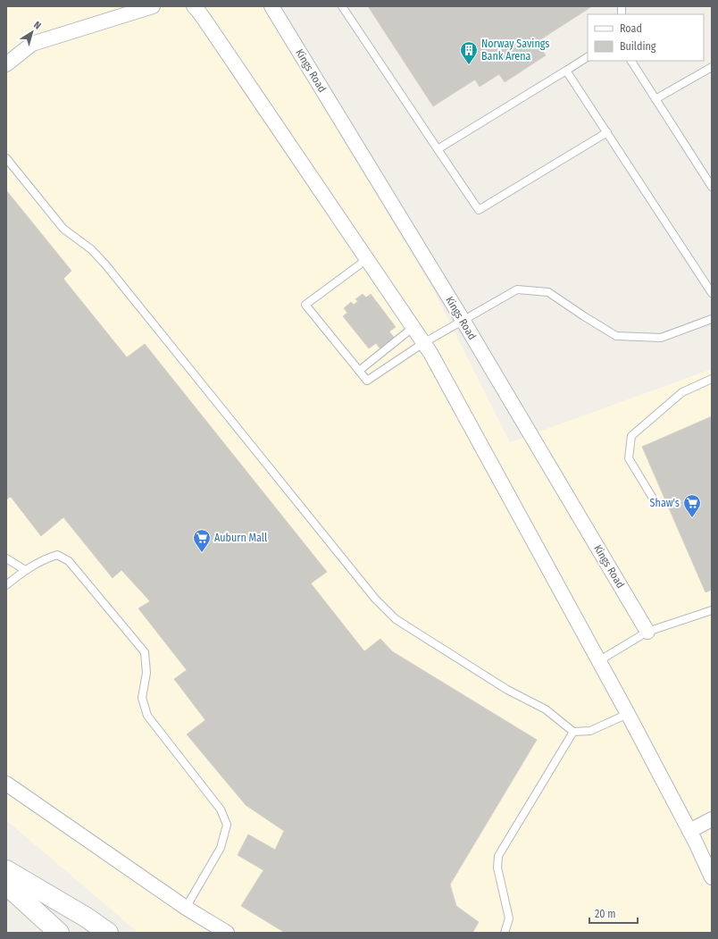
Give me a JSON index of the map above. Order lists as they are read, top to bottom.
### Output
{
  "streets": {
    "street": ["Kings Road"]
  },
  "places": {
    "building": ["Norway Savings Bank Arena"],
    "supermarket": ["Shaw's", "Auburn Mall"]
  },
  "legend": ["Road", "Building"],
  "scale_bar": "20 m",
  "north": "top right"
}
